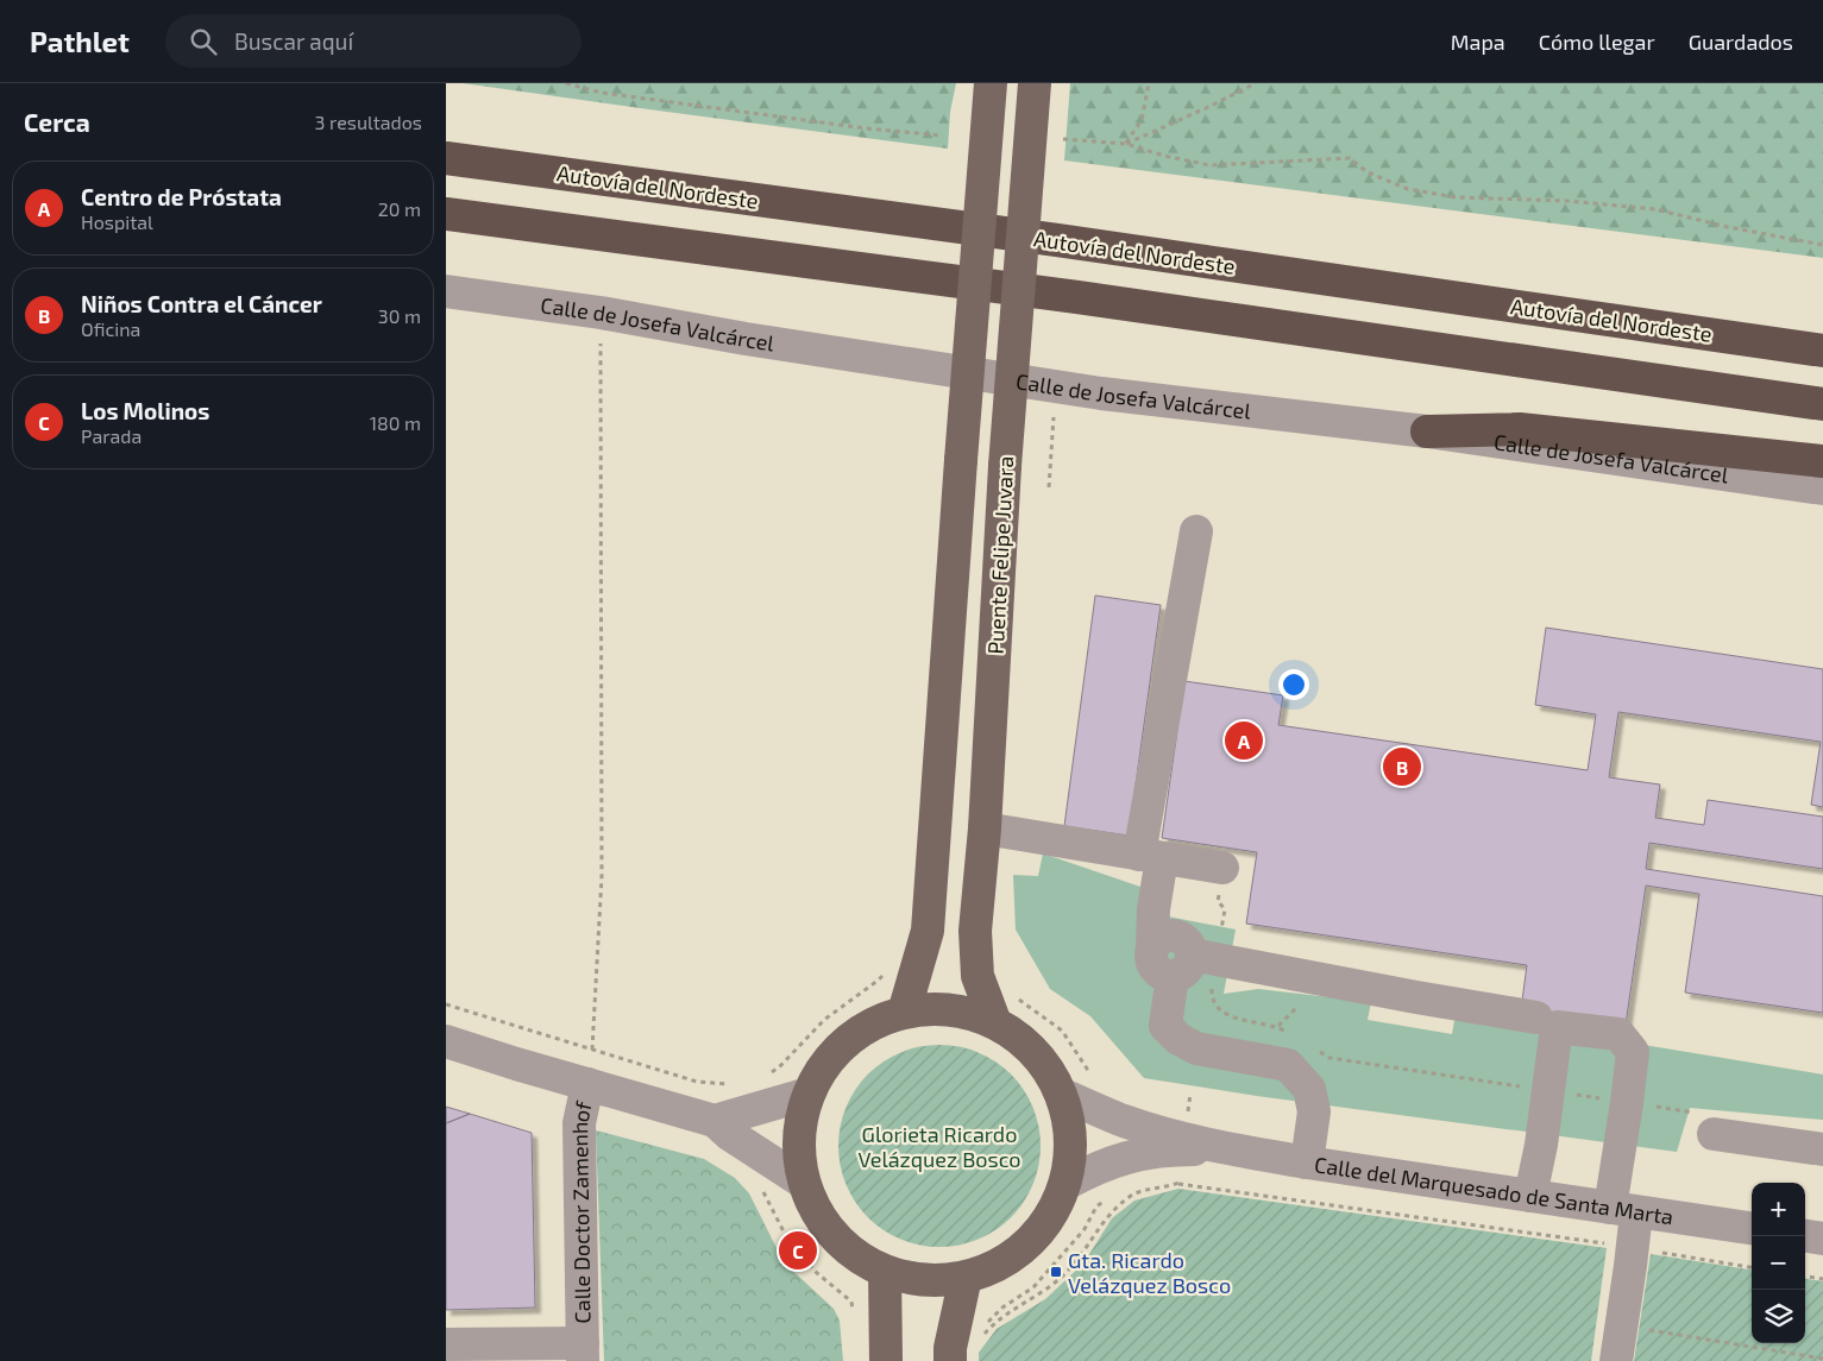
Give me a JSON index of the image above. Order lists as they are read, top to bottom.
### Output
{
  "streets": {
    "highway": ["Autovía del Nordeste"],
    "main road": ["Puente Felipe Juvara"],
    "street": ["Calle de Josefa Valcárcel", "Calle del Marquesado de Santa Marta", "Calle Doctor Zamenhof"]
  },
  "parks": ["Glorieta Ricardo Velázquez Bosco"],
  "places": {
    "transit": ["Gta. Ricardo Velázquez Bosco"]
  },
  "page": {
    "header": "Pathlet",
    "search": "Buscar aquí",
    "nav": ["Mapa", "Cómo llegar", "Guardados"],
    "heading": ["Cerca", "3 resultados"],
    "list": [
      {
        "mark": "A",
        "name": "Centro de Próstata",
        "note": "Hospital",
        "value": "20 m"
      },
      {
        "mark": "B",
        "name": "Niños Contra el Cáncer",
        "note": "Oficina",
        "value": "30 m"
      },
      {
        "mark": "C",
        "name": "Los Molinos",
        "note": "Parada",
        "value": "180 m"
      }
    ],
    "pins": ["A", "B", "C"],
    "map_buttons": ["+", "−"]
  }
}
